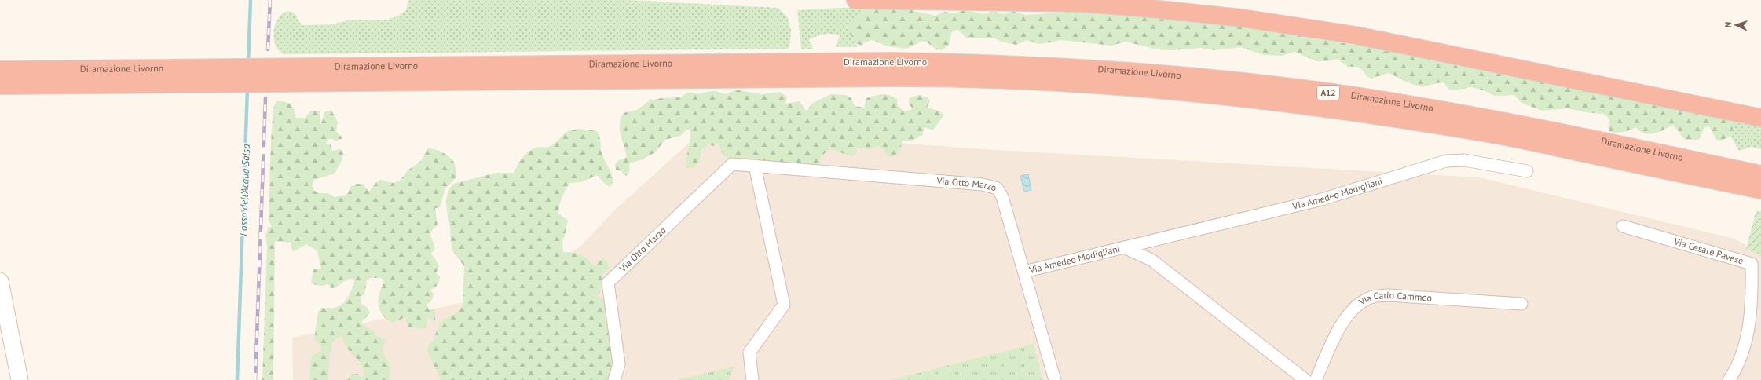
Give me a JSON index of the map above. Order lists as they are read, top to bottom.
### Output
{
  "streets": {
    "highway": ["Diramazione Livorno", "A12"],
    "street": [
      "Via Otto Marzo",
      "Via Amedeo Modigliani",
      "Via Cesare Pavese",
      "Via Carlo Cammeo"
    ]
  },
  "crossings": [
    ["Via Otto Marzo", "Via Amedeo Modigliani"]
  ],
  "water": ["Fosso dell'Acqua Salsa"],
  "north": "left"
}
